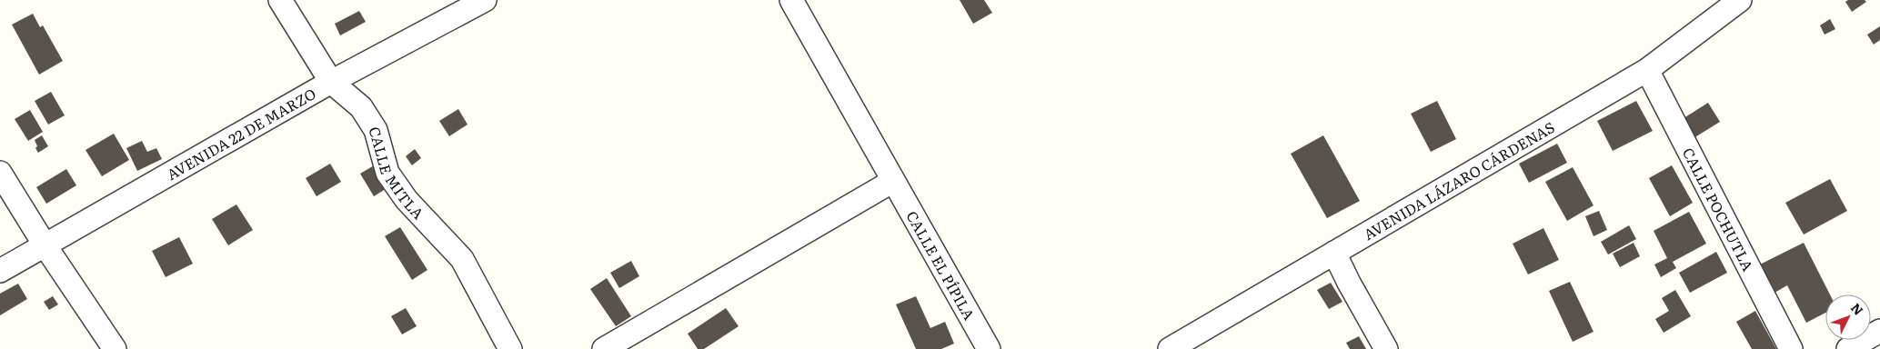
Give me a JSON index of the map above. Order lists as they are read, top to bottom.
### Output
{
  "streets": {
    "street": [
      "AVENIDA 22 DE MARZO",
      "CALLE MITLA",
      "AVENIDA LÁZARO CÁRDENAS",
      "CALLE POCHUTLA",
      "CALLE EL PÍPILA"
    ]
  },
  "crossings": [
    ["AVENIDA 22 DE MARZO", "CALLE MITLA"],
    ["AVENIDA LÁZARO CÁRDENAS", "CALLE POCHUTLA"]
  ],
  "north": "top right"
}
